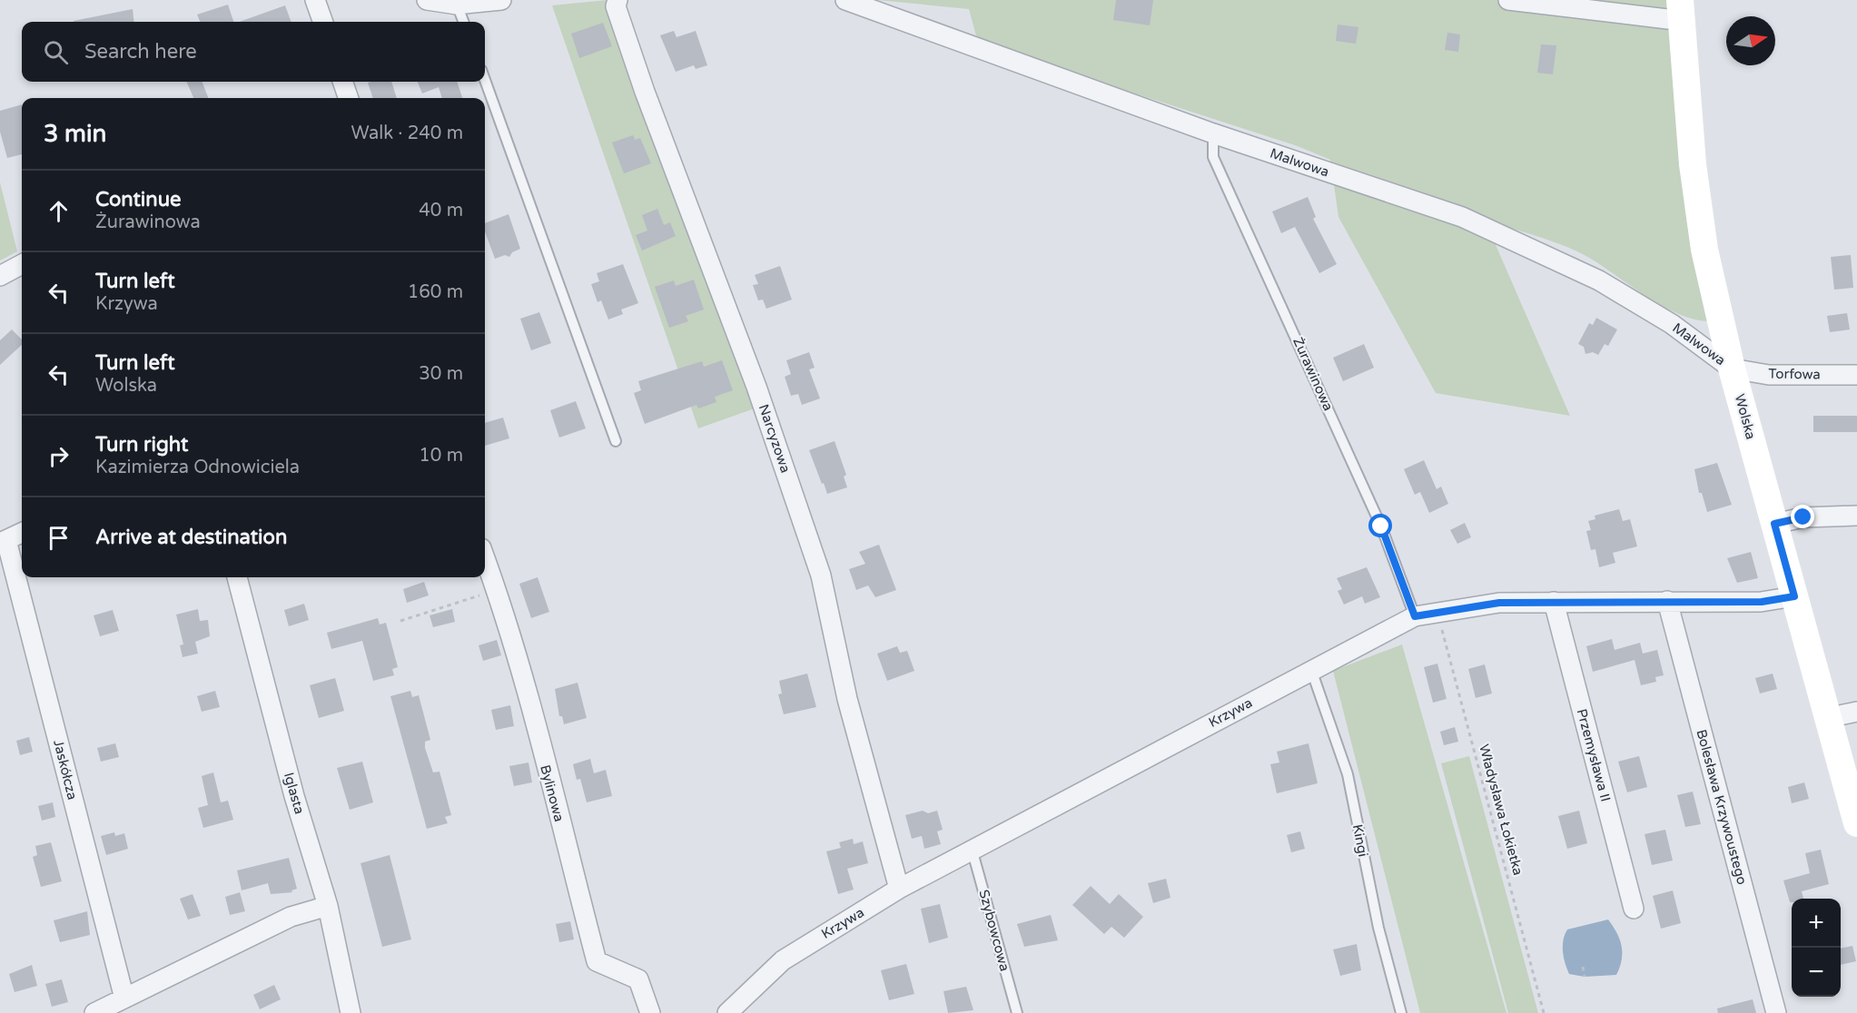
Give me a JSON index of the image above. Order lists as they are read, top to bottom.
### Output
{
  "streets": {
    "street": [
      "Malwowa",
      "Torfowa",
      "Wolska",
      "Narcyzowa",
      "Krzywa",
      "Przemysława II",
      "Jaskółcza",
      "Iglasta",
      "Bylinowa",
      "Bolesława Krzywoustego"
    ],
    "lane": ["Żurawinowa", "Kingi", "Szybowcowa"],
    "path": ["Władysława Łokietka"]
  },
  "crossings": [
    ["Malwowa", "Żurawinowa"],
    ["Malwowa", "Torfowa"],
    ["Malwowa", "Wolska"],
    ["Żurawinowa", "Krzywa"],
    ["Torfowa", "Wolska"],
    ["Wolska", "Krzywa"],
    ["Narcyzowa", "Krzywa"],
    ["Krzywa", "Przemysława II"],
    ["Krzywa", "Bolesława Krzywoustego"],
    ["Krzywa", "Władysława Łokietka"],
    ["Krzywa", "Kingi"],
    ["Krzywa", "Szybowcowa"]
  ],
  "north": "right",
  "page": {
    "search": "Search here",
    "heading": ["3 min", "Walk · 240 m"],
    "list": [
      ["Continue", "Żurawinowa", "40 m"],
      ["Turn left", "Krzywa", "160 m"],
      ["Turn left", "Wolska", "30 m"],
      ["Turn right", "Kazimierza Odnowiciela", "10 m"],
      "Arrive at destination"
    ],
    "map_buttons": ["+", "−"]
  }
}
